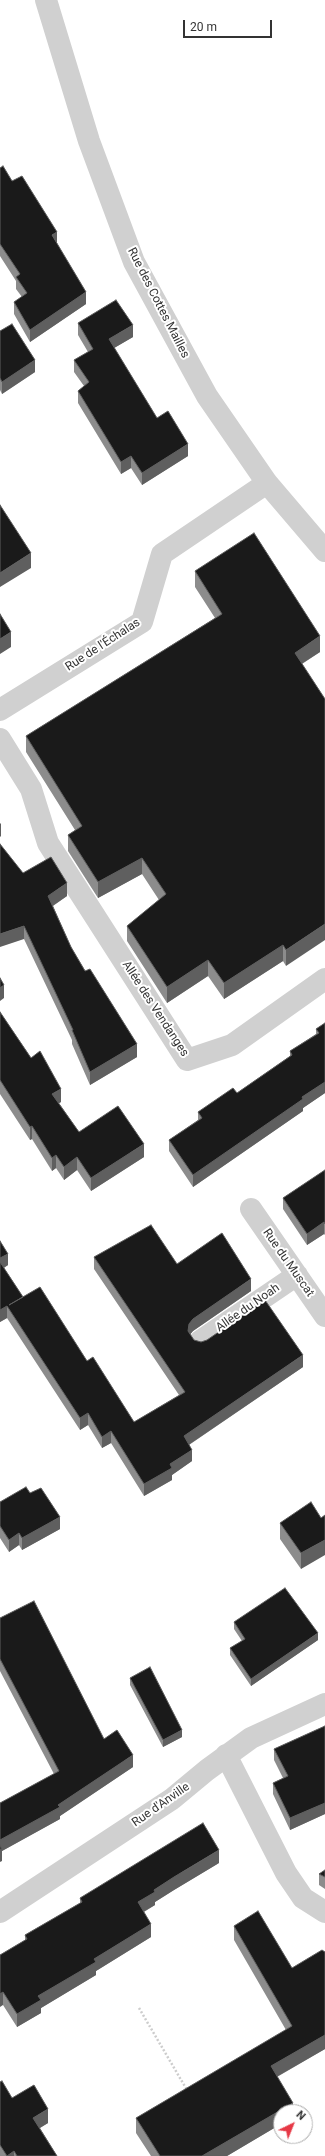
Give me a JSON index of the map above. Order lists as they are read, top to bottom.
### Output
{
  "streets": {
    "street": [
      "Rue des Cottes Mailles",
      "Rue de l'Échalas",
      "Allée des Vendanges",
      "Rue du Muscat",
      "Allée du Noah",
      "Rue d'Anville"
    ]
  },
  "crossings": [
    ["Rue des Cottes Mailles", "Rue de l'Échalas"],
    ["Rue du Muscat", "Allée du Noah"]
  ],
  "scale_bar": "20 m",
  "north": "top right"
}
